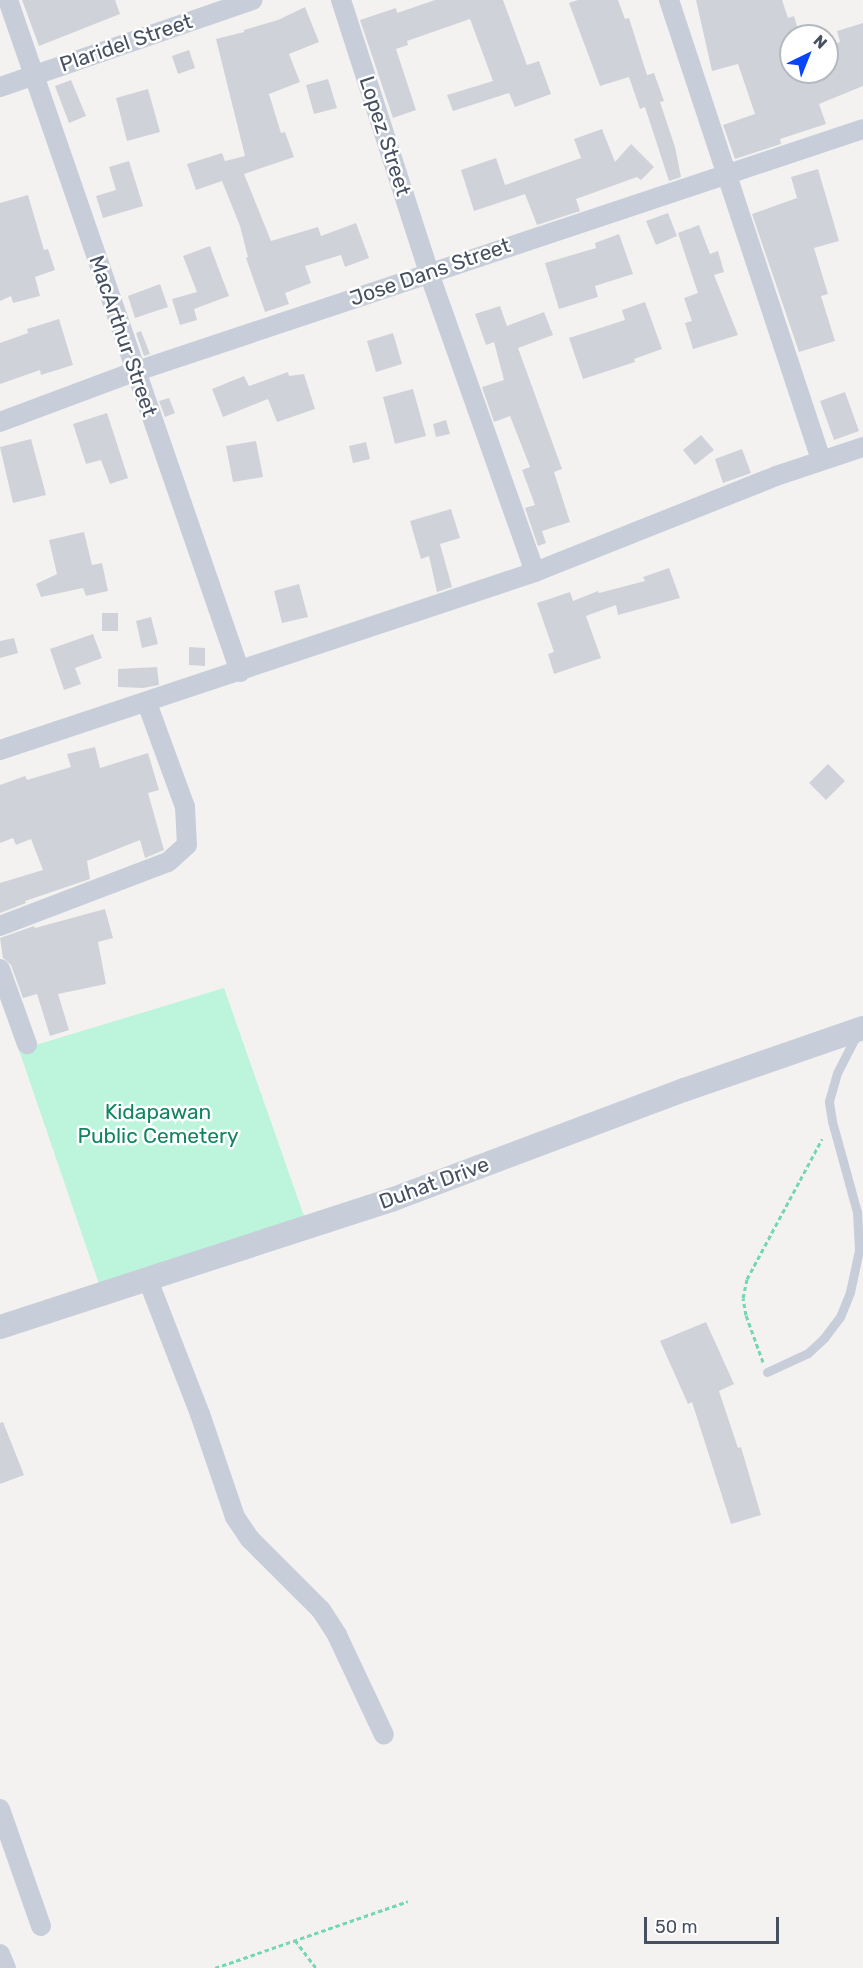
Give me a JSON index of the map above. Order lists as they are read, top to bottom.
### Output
{
  "streets": {
    "street": [
      "Plaridel Street",
      "Lopez Street",
      "Jose Dans Street",
      "MacArthur Street",
      "Duhat Drive"
    ]
  },
  "crossings": [
    ["Plaridel Street", "MacArthur Street"],
    ["Lopez Street", "Jose Dans Street"],
    ["Jose Dans Street", "MacArthur Street"]
  ],
  "parks": ["Kidapawan Public Cemetery"],
  "scale_bar": "50 m",
  "north": "top right"
}
